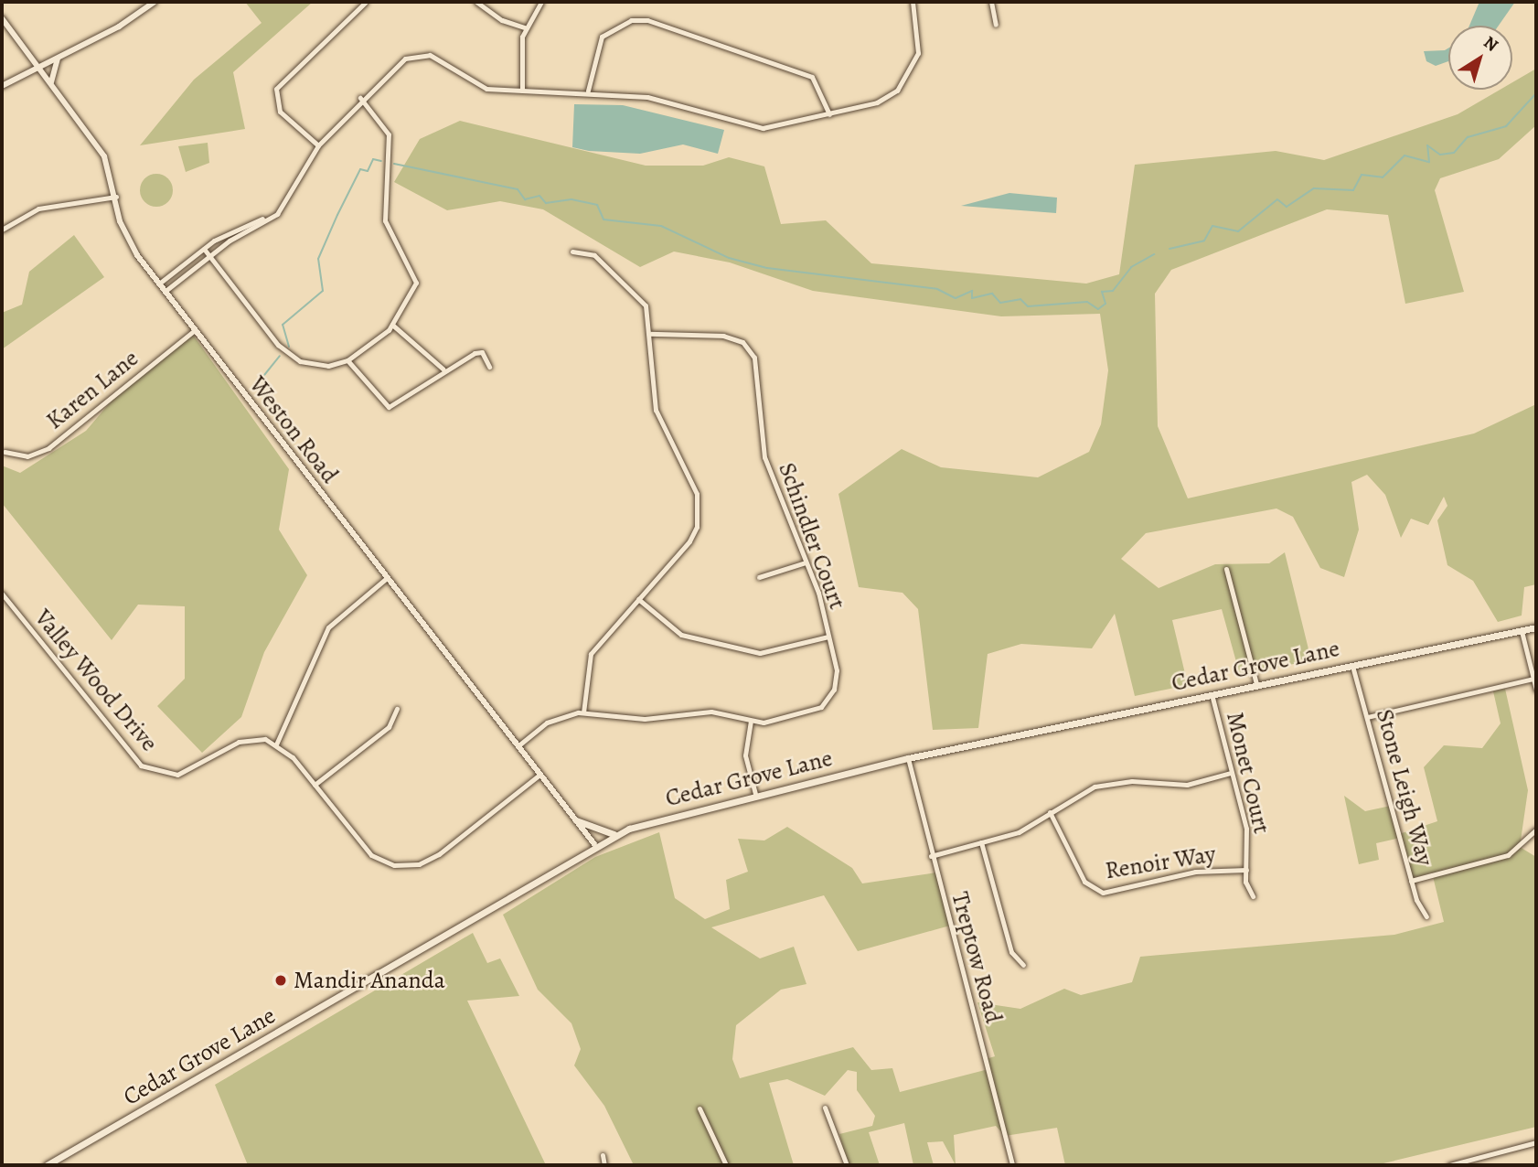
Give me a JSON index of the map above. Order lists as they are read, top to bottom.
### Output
{
  "streets": {
    "main road": ["Cedar Grove Lane"],
    "street": [
      "Karen Lane",
      "Weston Road",
      "Schindler Court",
      "Valley Wood Drive",
      "Monet Court",
      "Stone Leigh Way",
      "Renoir Way",
      "Treptow Road"
    ]
  },
  "crossings": [
    ["Karen Lane", "Weston Road"],
    ["Weston Road", "Schindler Court"],
    ["Weston Road", "Cedar Grove Lane"],
    ["Cedar Grove Lane", "Monet Court"],
    ["Cedar Grove Lane", "Stone Leigh Way"],
    ["Cedar Grove Lane", "Treptow Road"],
    ["Monet Court", "Renoir Way"]
  ],
  "places": ["Mandir Ananda"],
  "north": "top right"
}
